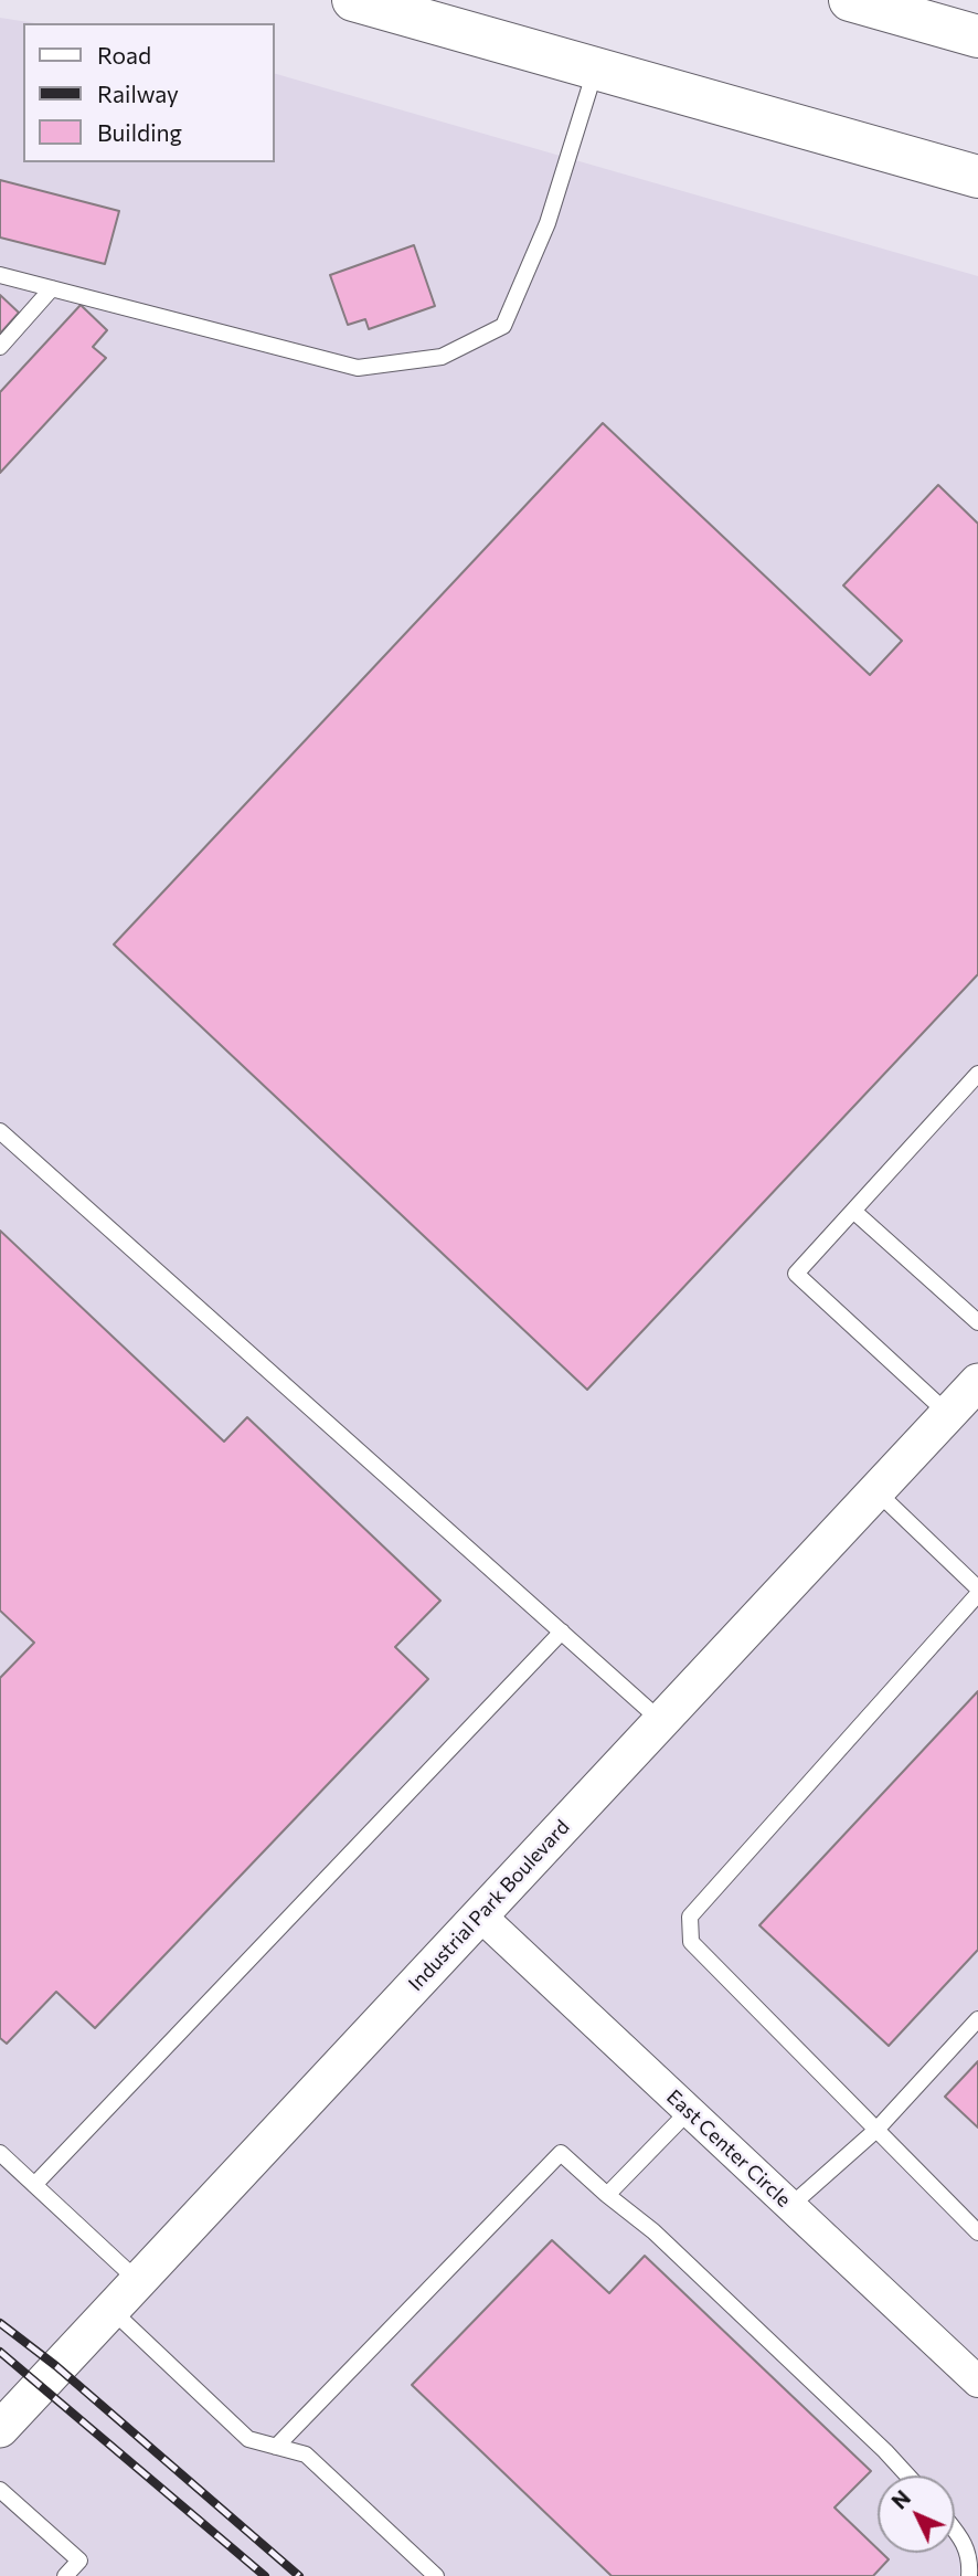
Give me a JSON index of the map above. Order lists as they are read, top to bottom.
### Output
{
  "streets": {
    "street": ["Industrial Park Boulevard", "East Center Circle"]
  },
  "crossings": [
    ["Industrial Park Boulevard", "East Center Circle"]
  ],
  "legend": ["Road", "Railway", "Building"],
  "north": "top left"
}
